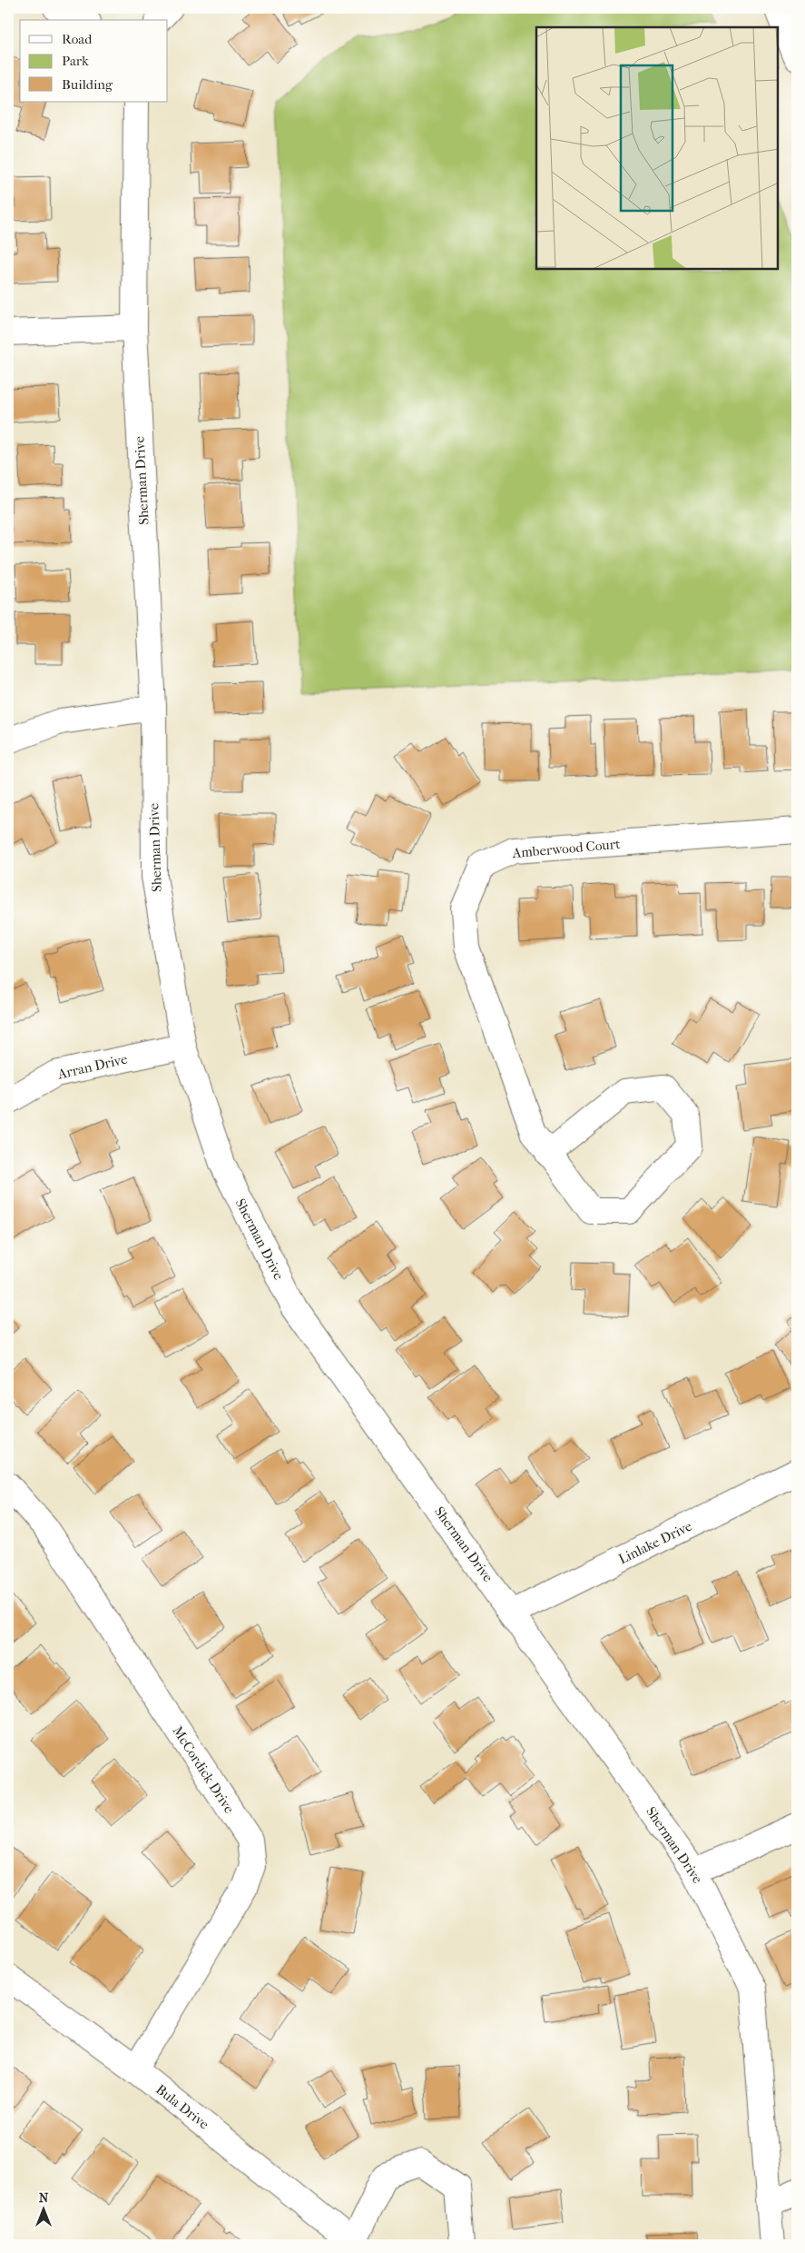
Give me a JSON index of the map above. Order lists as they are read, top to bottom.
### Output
{
  "streets": {
    "street": [
      "Sherman Drive",
      "Amberwood Court",
      "Arran Drive",
      "Linlake Drive",
      "McCordick Drive",
      "Bula Drive"
    ]
  },
  "crossings": [
    ["Sherman Drive", "Arran Drive"],
    ["Sherman Drive", "Linlake Drive"],
    ["McCordick Drive", "Bula Drive"]
  ],
  "legend": ["Road", "Park", "Building"],
  "north": "top"
}
